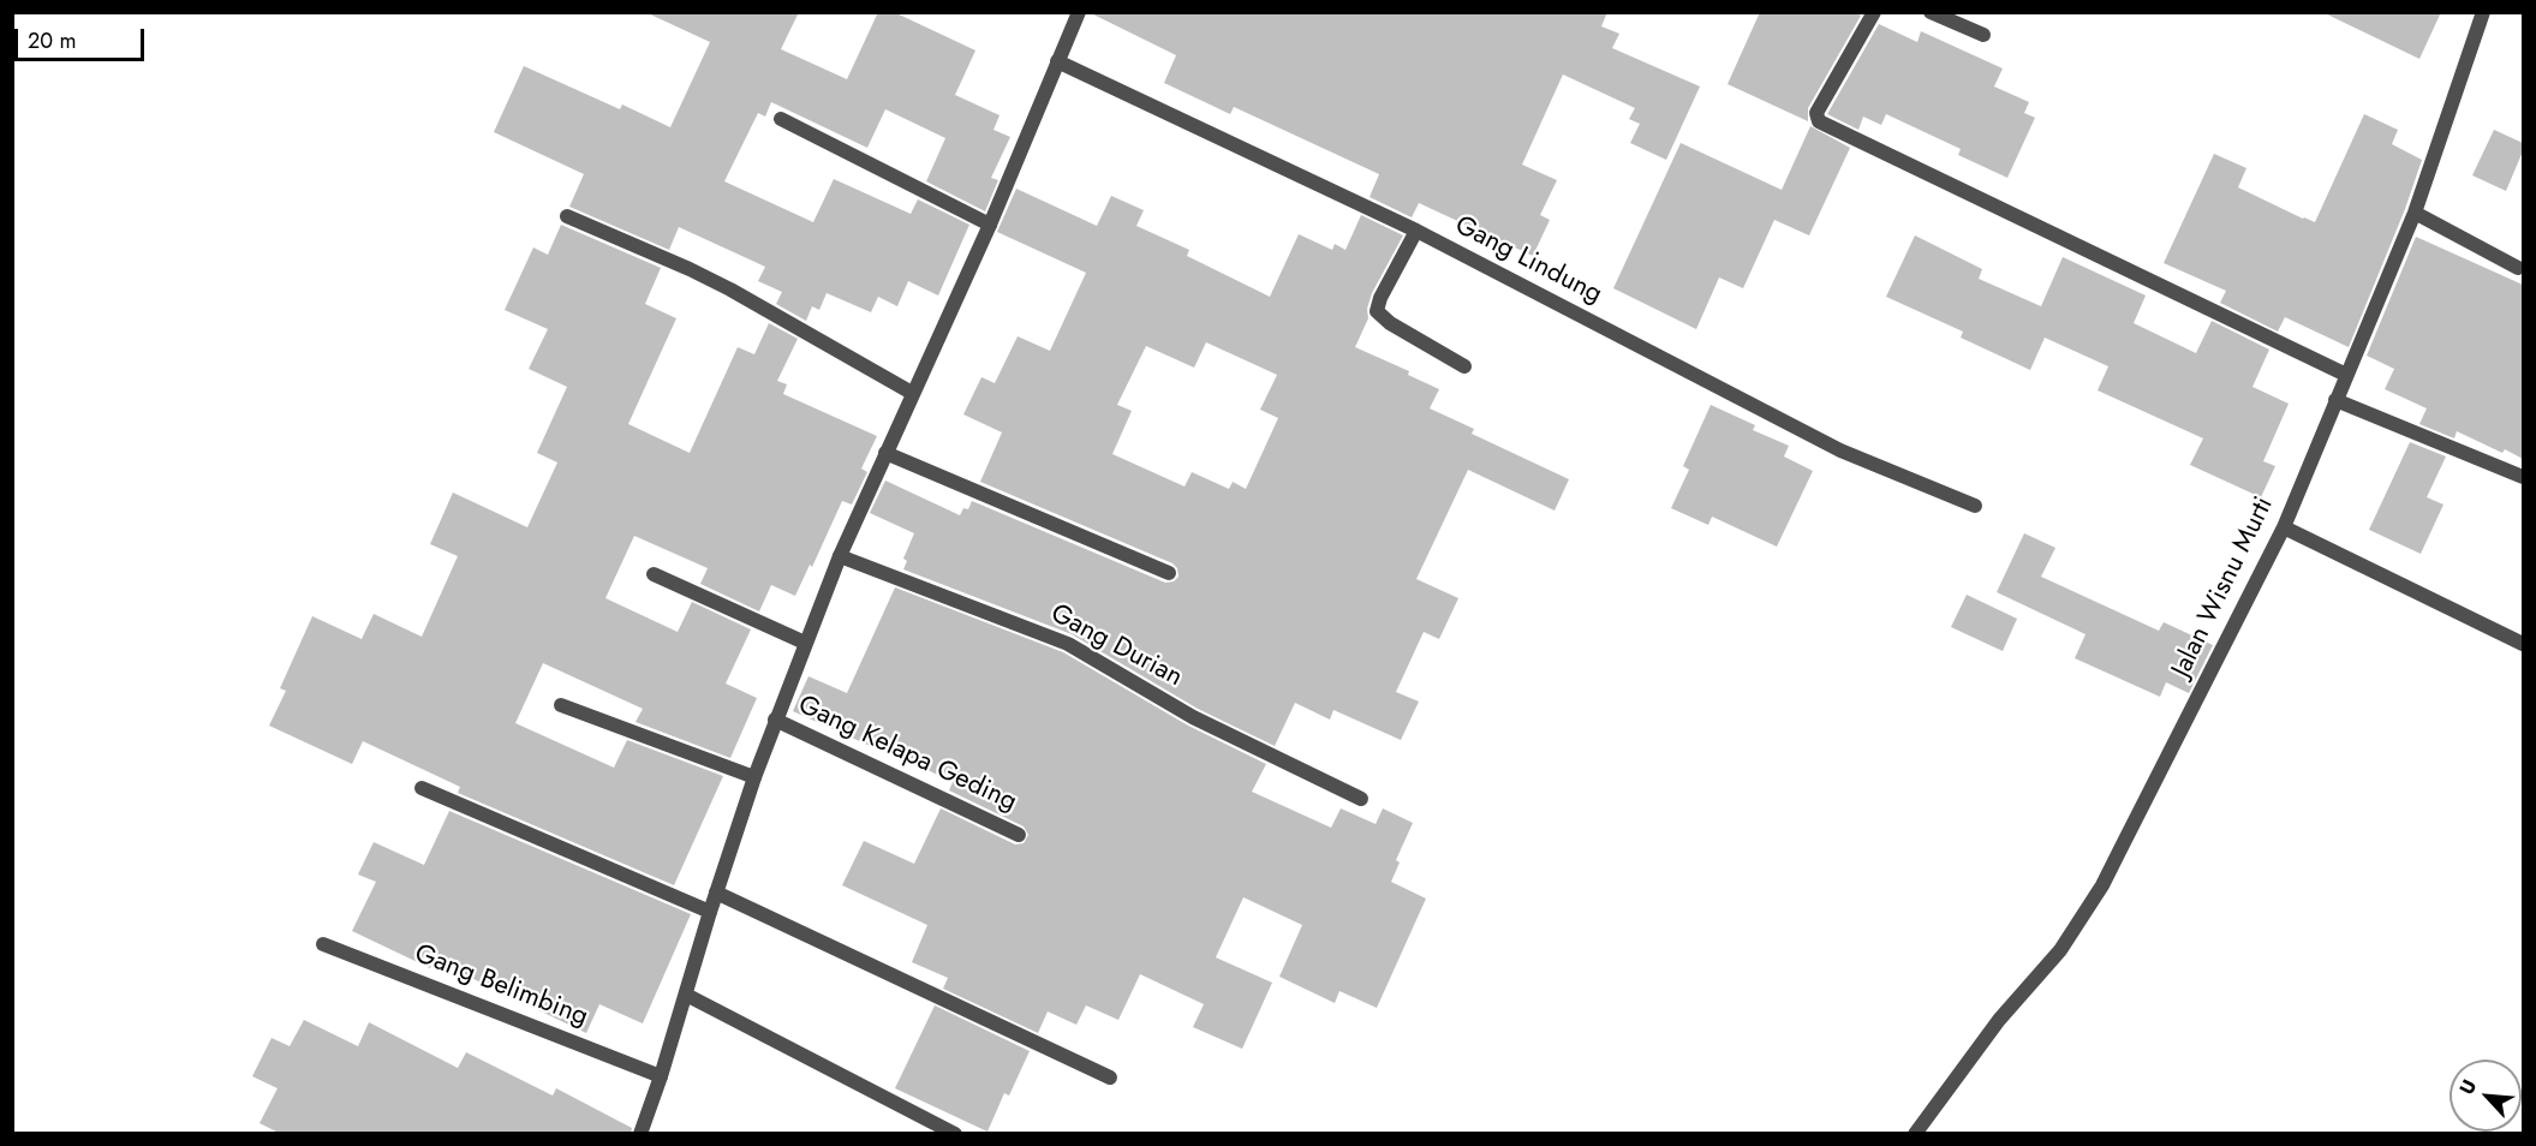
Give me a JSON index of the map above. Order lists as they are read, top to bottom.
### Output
{
  "streets": {
    "street": [
      "Gang Lindung",
      "Jalan Wisnu Murti",
      "Gang Durian",
      "Gang Kelapa Geding",
      "Gang Belimbing"
    ]
  },
  "scale_bar": "20 m",
  "north": "top left"
}
